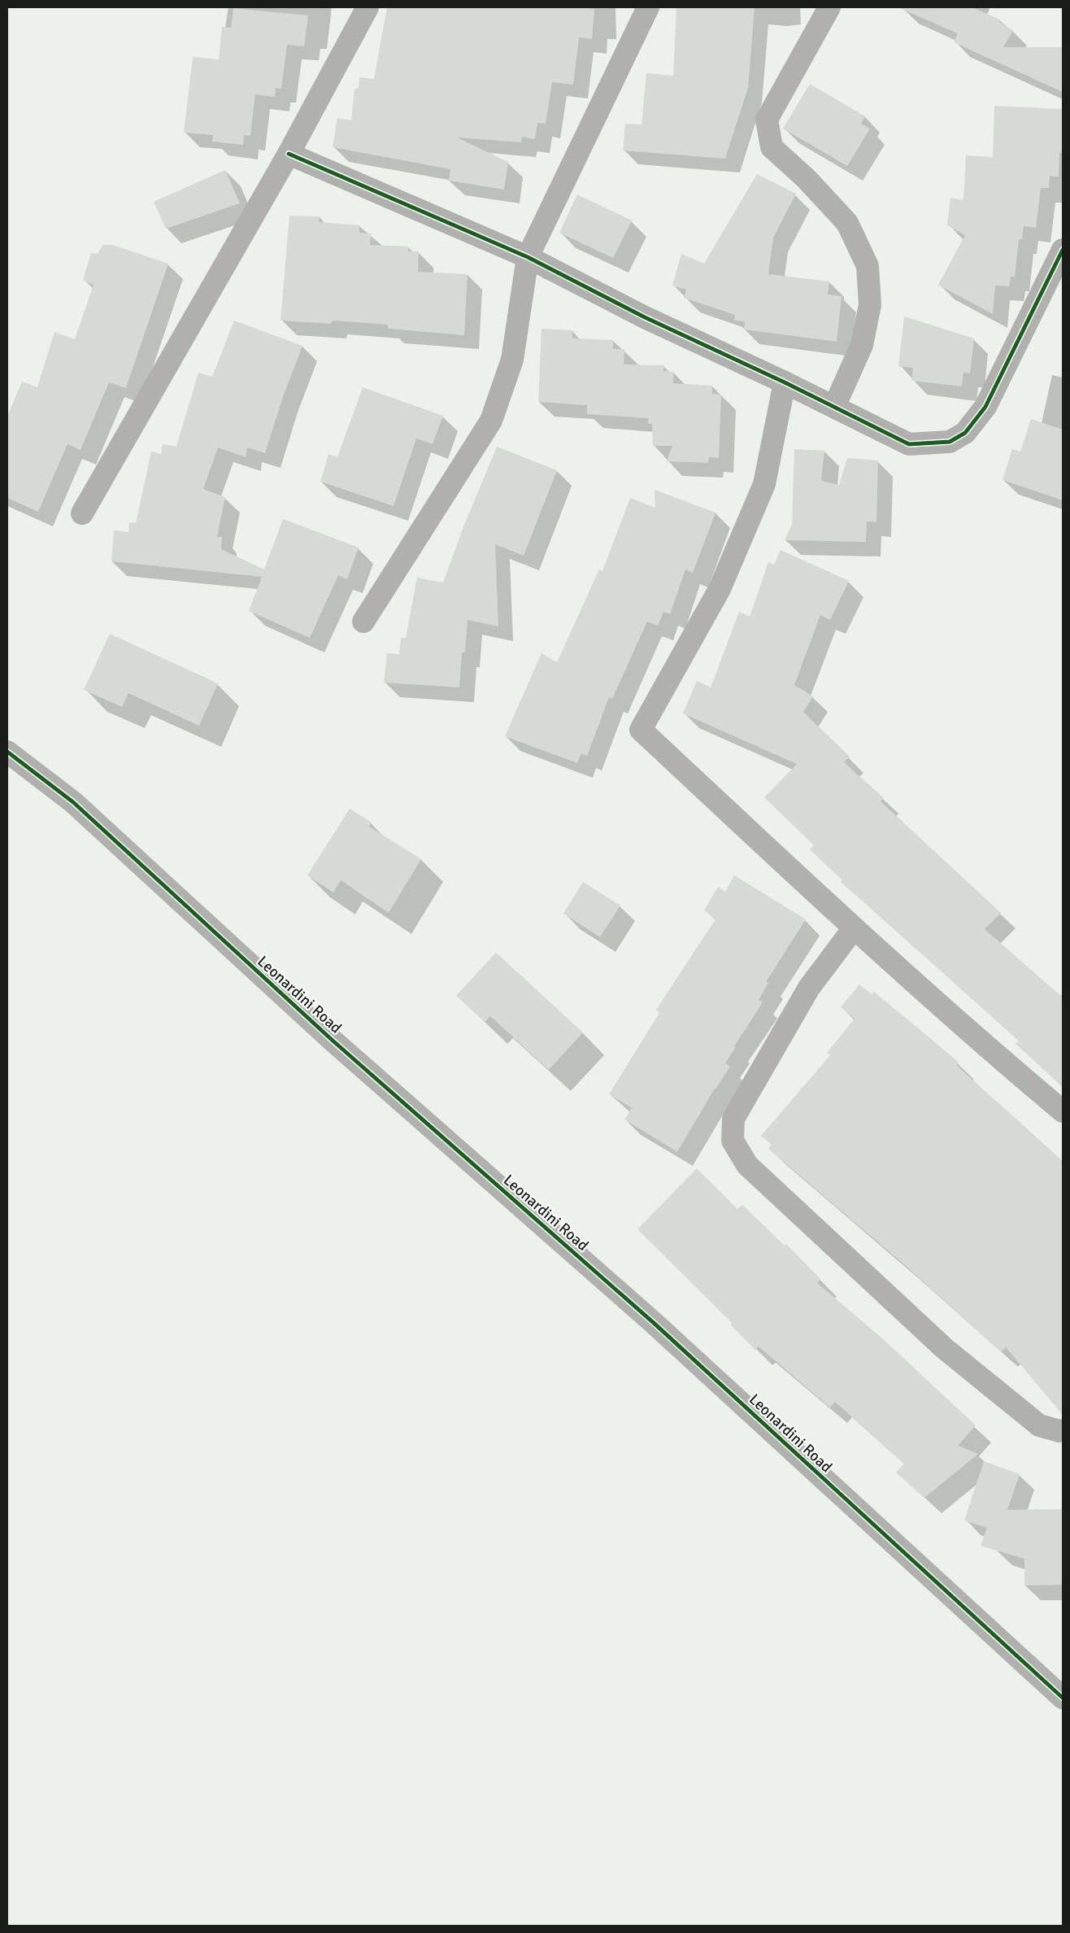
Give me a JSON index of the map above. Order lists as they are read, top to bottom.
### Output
{
  "streets": {
    "street": ["Leonardini Road"]
  }
}
